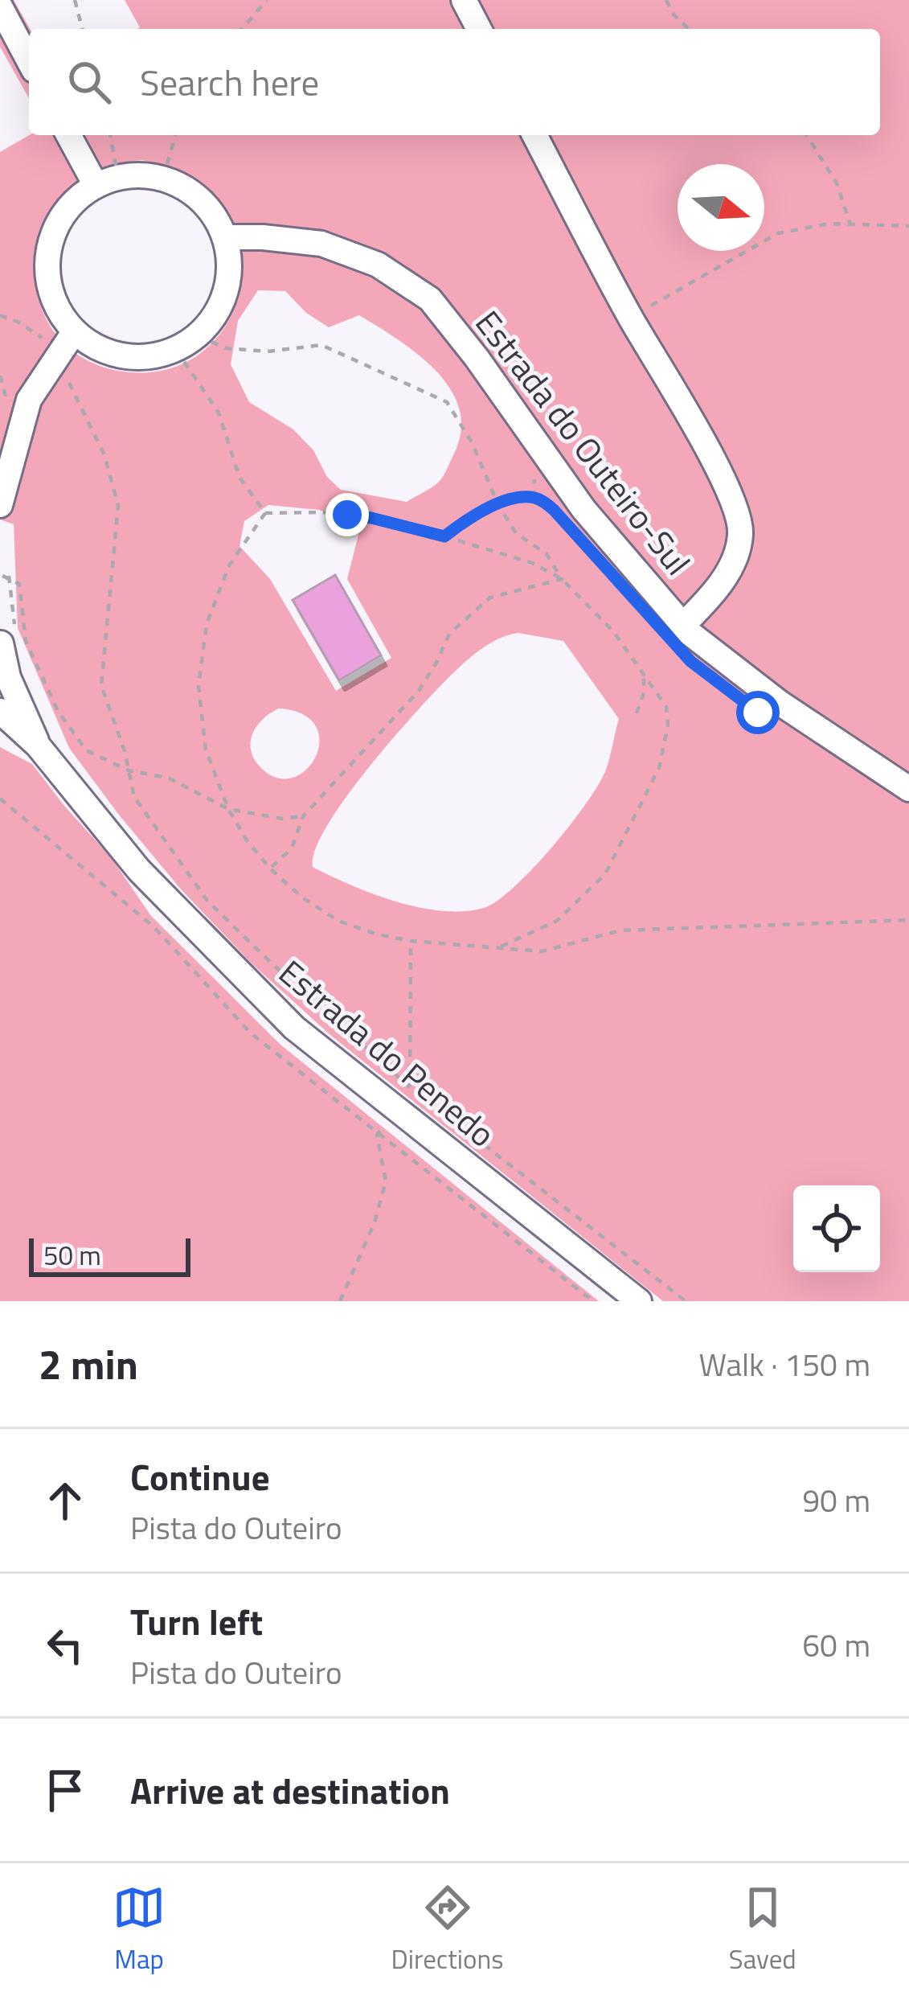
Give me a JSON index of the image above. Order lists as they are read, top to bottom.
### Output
{
  "streets": {
    "street": ["Estrada do Outeiro-Sul", "Estrada do Penedo"]
  },
  "scale_bar": "50 m",
  "north": "right",
  "page": {
    "search": "Search here",
    "scale": "50 m",
    "heading": ["2 min", "Walk · 150 m"],
    "list": [
      ["Continue", "Pista do Outeiro", "90 m"],
      ["Turn left", "Pista do Outeiro", "60 m"],
      "Arrive at destination"
    ],
    "nav": ["Map", "Directions", "Saved"]
  }
}
